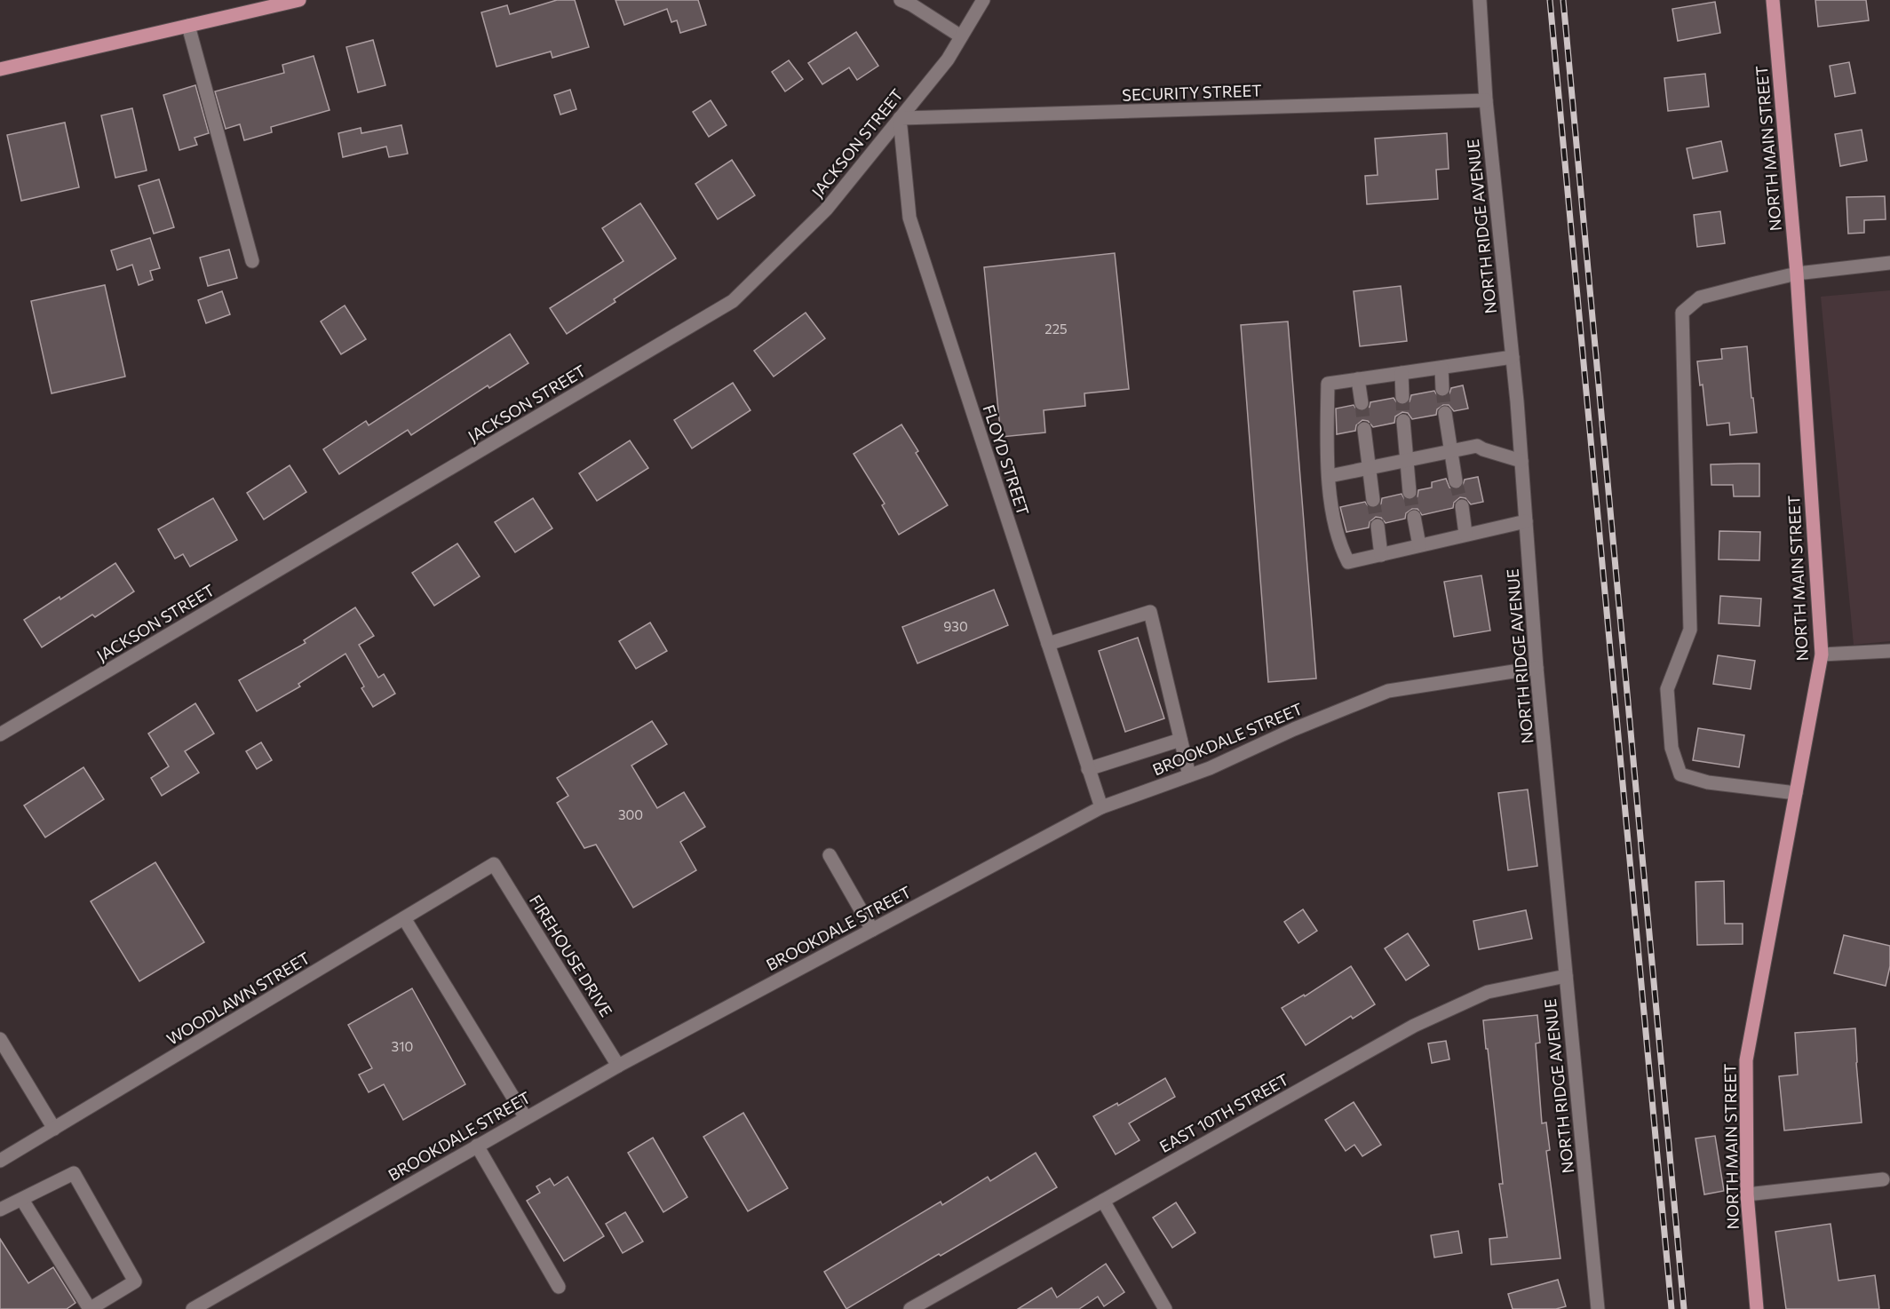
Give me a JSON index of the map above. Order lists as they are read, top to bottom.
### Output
{
  "streets": {
    "main road": ["NORTH MAIN STREET"],
    "street": [
      "SECURITY STREET",
      "JACKSON STREET",
      "NORTH RIDGE AVENUE",
      "FLOYD STREET",
      "BROOKDALE STREET",
      "FIREHOUSE DRIVE",
      "WOODLAWN STREET",
      "EAST 10TH STREET"
    ]
  },
  "crossings": [
    ["SECURITY STREET", "JACKSON STREET"],
    ["SECURITY STREET", "NORTH RIDGE AVENUE"],
    ["SECURITY STREET", "FLOYD STREET"],
    ["JACKSON STREET", "FLOYD STREET"],
    ["NORTH RIDGE AVENUE", "BROOKDALE STREET"],
    ["NORTH RIDGE AVENUE", "EAST 10TH STREET"],
    ["FLOYD STREET", "BROOKDALE STREET"],
    ["BROOKDALE STREET", "FIREHOUSE DRIVE"],
    ["FIREHOUSE DRIVE", "WOODLAWN STREET"]
  ],
  "house_numbers": [
    "225",
    "930",
    "300",
    "310"
  ]
}
